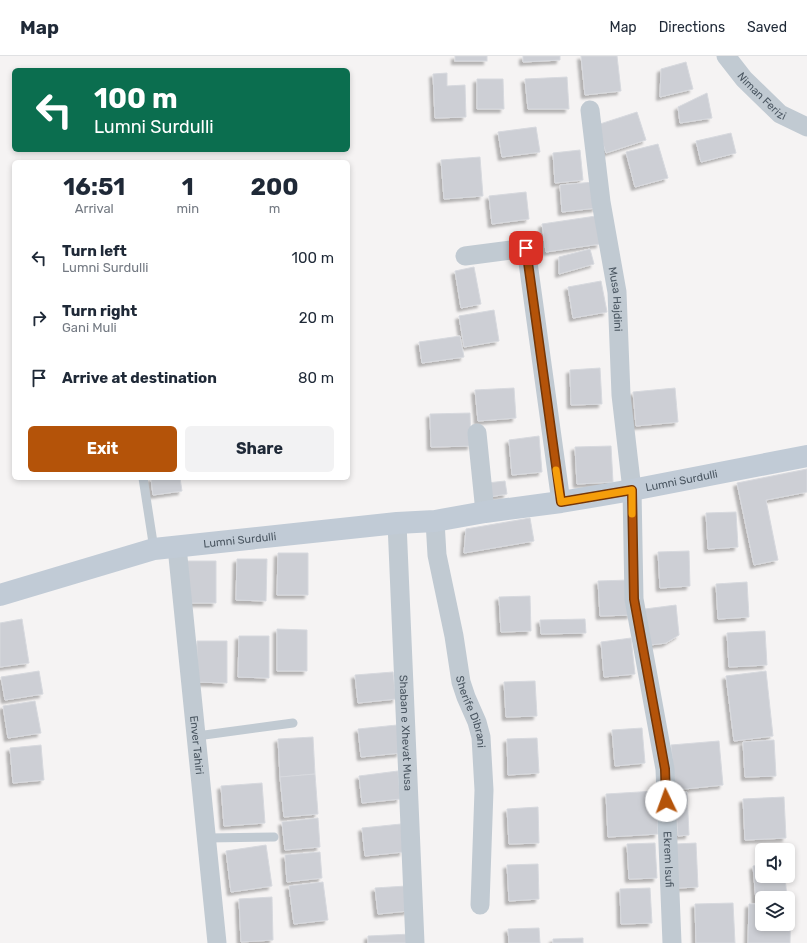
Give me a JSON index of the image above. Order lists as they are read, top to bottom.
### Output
{
  "streets": {
    "street": [
      "Niman Ferizi",
      "Musa Hajdini",
      "Lumni Surdulli",
      "Sherife Dibrani",
      "Shaban e Xhevat Musa",
      "Enver Tahiri",
      "Ekrem Isufi"
    ]
  },
  "crossings": [
    ["Musa Hajdini", "Lumni Surdulli"],
    ["Musa Hajdini", "Ekrem Isufi"],
    ["Lumni Surdulli", "Sherife Dibrani"],
    ["Lumni Surdulli", "Shaban e Xhevat Musa"],
    ["Lumni Surdulli", "Enver Tahiri"],
    ["Lumni Surdulli", "Ekrem Isufi"]
  ],
  "page": {
    "header": "Map",
    "nav": ["Map", "Directions", "Saved"],
    "turn": ["100 m", "Lumni Surdulli"],
    "eta": [
      "16:51",
      "Arrival",
      "1",
      "min",
      "200",
      "m"
    ],
    "list": [
      {
        "name": "Turn left",
        "note": "Lumni Surdulli",
        "value": "100 m"
      },
      {
        "name": "Turn right",
        "note": "Gani Muli",
        "value": "20 m"
      },
      {
        "name": "Arrive at destination",
        "value": "80 m"
      }
    ],
    "buttons": ["Exit", "Share"]
  }
}
